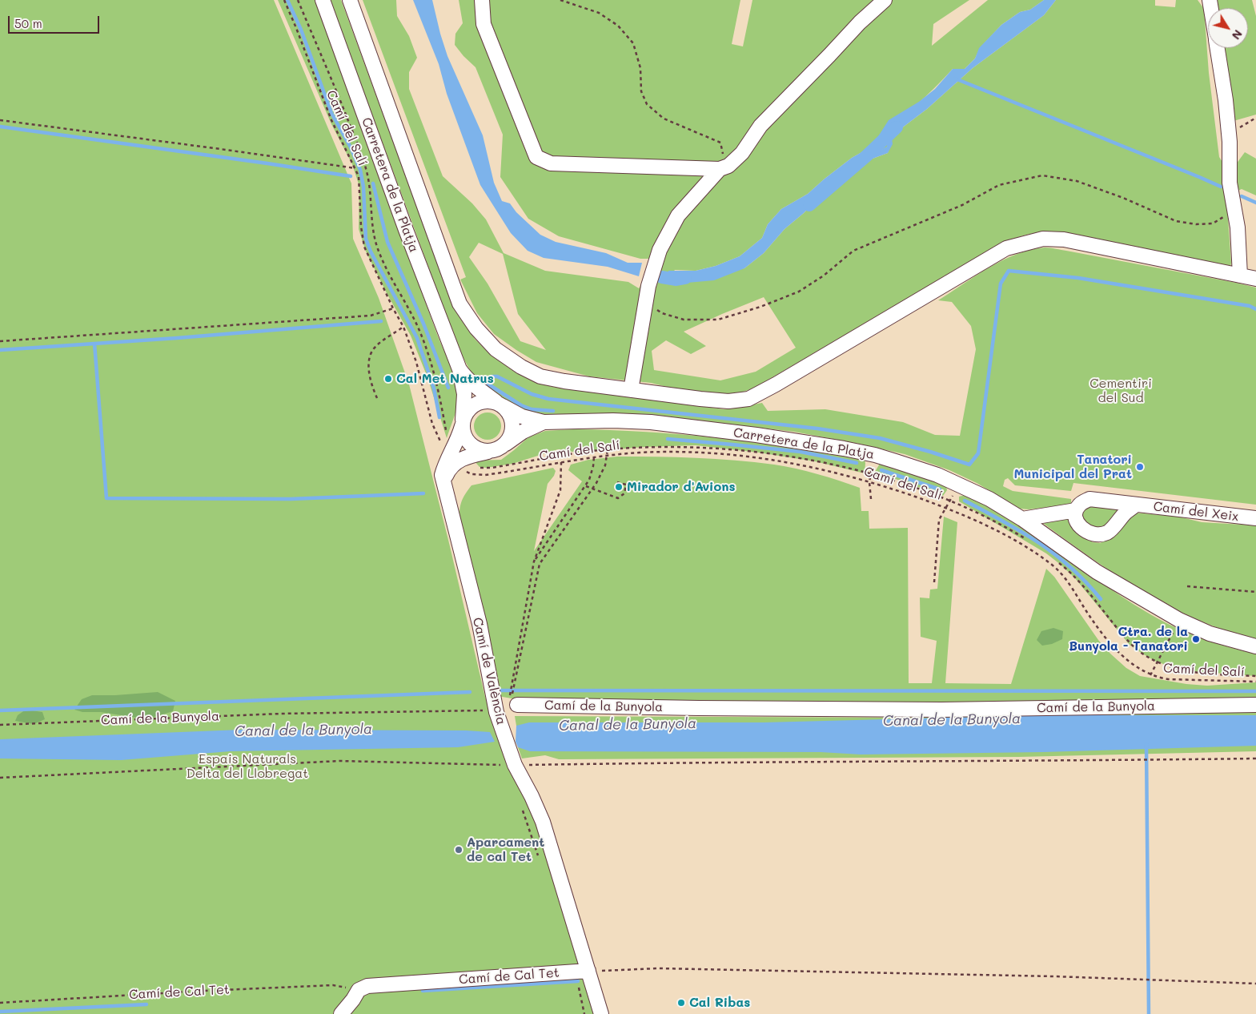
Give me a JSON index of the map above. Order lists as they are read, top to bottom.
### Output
{
  "streets": {
    "street": [
      "Carretera de la Platja",
      "Camí del Xeix",
      "Camí de València",
      "Camí de la Bunyola",
      "Camí de Cal Tet"
    ],
    "path": ["Camí del Salí"]
  },
  "crossings": [
    ["Carretera de la Platja", "Camí del Xeix"],
    ["Carretera de la Platja", "Camí de València"],
    ["Camí de València", "Camí de la Bunyola"],
    ["Camí de València", "Camí de Cal Tet"]
  ],
  "water": ["Canal de la Bunyola"],
  "parks": ["Cementiri del Sud", "Espais Naturals Delta del Llobregat"],
  "places": [
    "Cal Met Natrus",
    "Tanatori Municipal del Prat",
    "Mirador d'Avions",
    "Ctra. de la Bunyola - Tanatori",
    "Aparcament de cal Tet",
    "Cal Ribas"
  ],
  "scale_bar": "50 m",
  "north": "bottom right"
}
